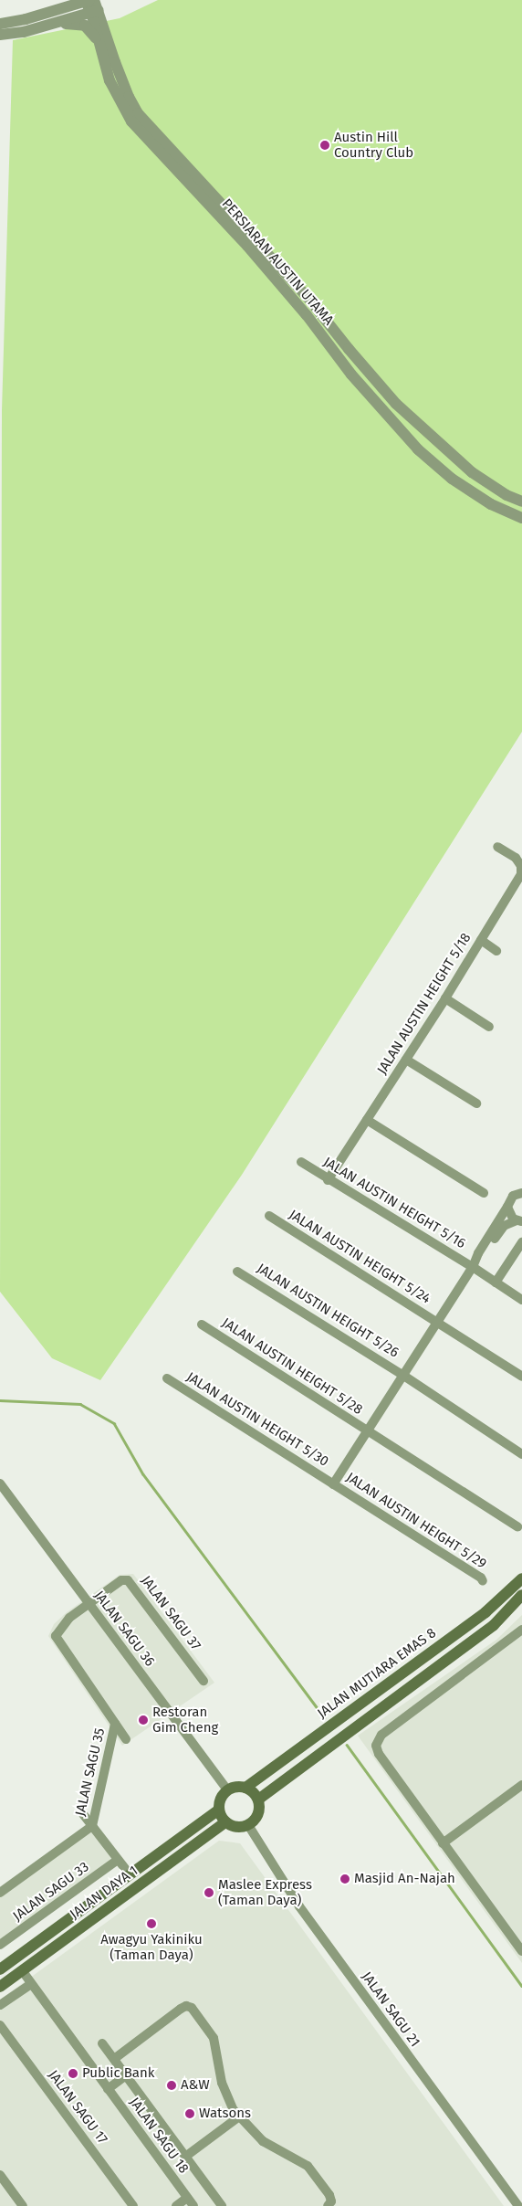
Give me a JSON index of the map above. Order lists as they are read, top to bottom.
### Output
{
  "streets": {
    "main road": ["JALAN MUTIARA EMAS 8", "JALAN DAYA 1"],
    "street": [
      "PERSIARAN AUSTIN UTAMA",
      "JALAN AUSTIN HEIGHT 5/18",
      "JALAN AUSTIN HEIGHT 5/16",
      "JALAN AUSTIN HEIGHT 5/24",
      "JALAN AUSTIN HEIGHT 5/26",
      "JALAN AUSTIN HEIGHT 5/28",
      "JALAN AUSTIN HEIGHT 5/30",
      "JALAN AUSTIN HEIGHT 5/29",
      "JALAN SAGU 37",
      "JALAN SAGU 36",
      "JALAN SAGU 35",
      "JALAN SAGU 33",
      "JALAN SAGU 21",
      "JALAN SAGU 17",
      "JALAN SAGU 18"
    ]
  },
  "crossings": [
    ["JALAN AUSTIN HEIGHT 5/18", "JALAN AUSTIN HEIGHT 5/16"],
    ["JALAN AUSTIN HEIGHT 5/30", "JALAN AUSTIN HEIGHT 5/29"],
    ["JALAN SAGU 37", "JALAN SAGU 36"],
    ["JALAN SAGU 37", "JALAN SAGU 35"],
    ["JALAN SAGU 36", "JALAN MUTIARA EMAS 8"],
    ["JALAN SAGU 36", "JALAN SAGU 35"],
    ["JALAN SAGU 36", "JALAN DAYA 1"],
    ["JALAN SAGU 36", "JALAN SAGU 21"],
    ["JALAN MUTIARA EMAS 8", "JALAN DAYA 1"],
    ["JALAN MUTIARA EMAS 8", "JALAN SAGU 21"],
    ["JALAN DAYA 1", "JALAN SAGU 21"],
    ["JALAN DAYA 1", "JALAN SAGU 18"]
  ],
  "places": [
    "Austin Hill Country Club",
    "Restoran Gim Cheng",
    "Masjid An-Najah",
    "Maslee Express (Taman Daya)",
    "Awagyu Yakiniku (Taman Daya)",
    "Public Bank",
    "A&W",
    "Watsons"
  ]
}
